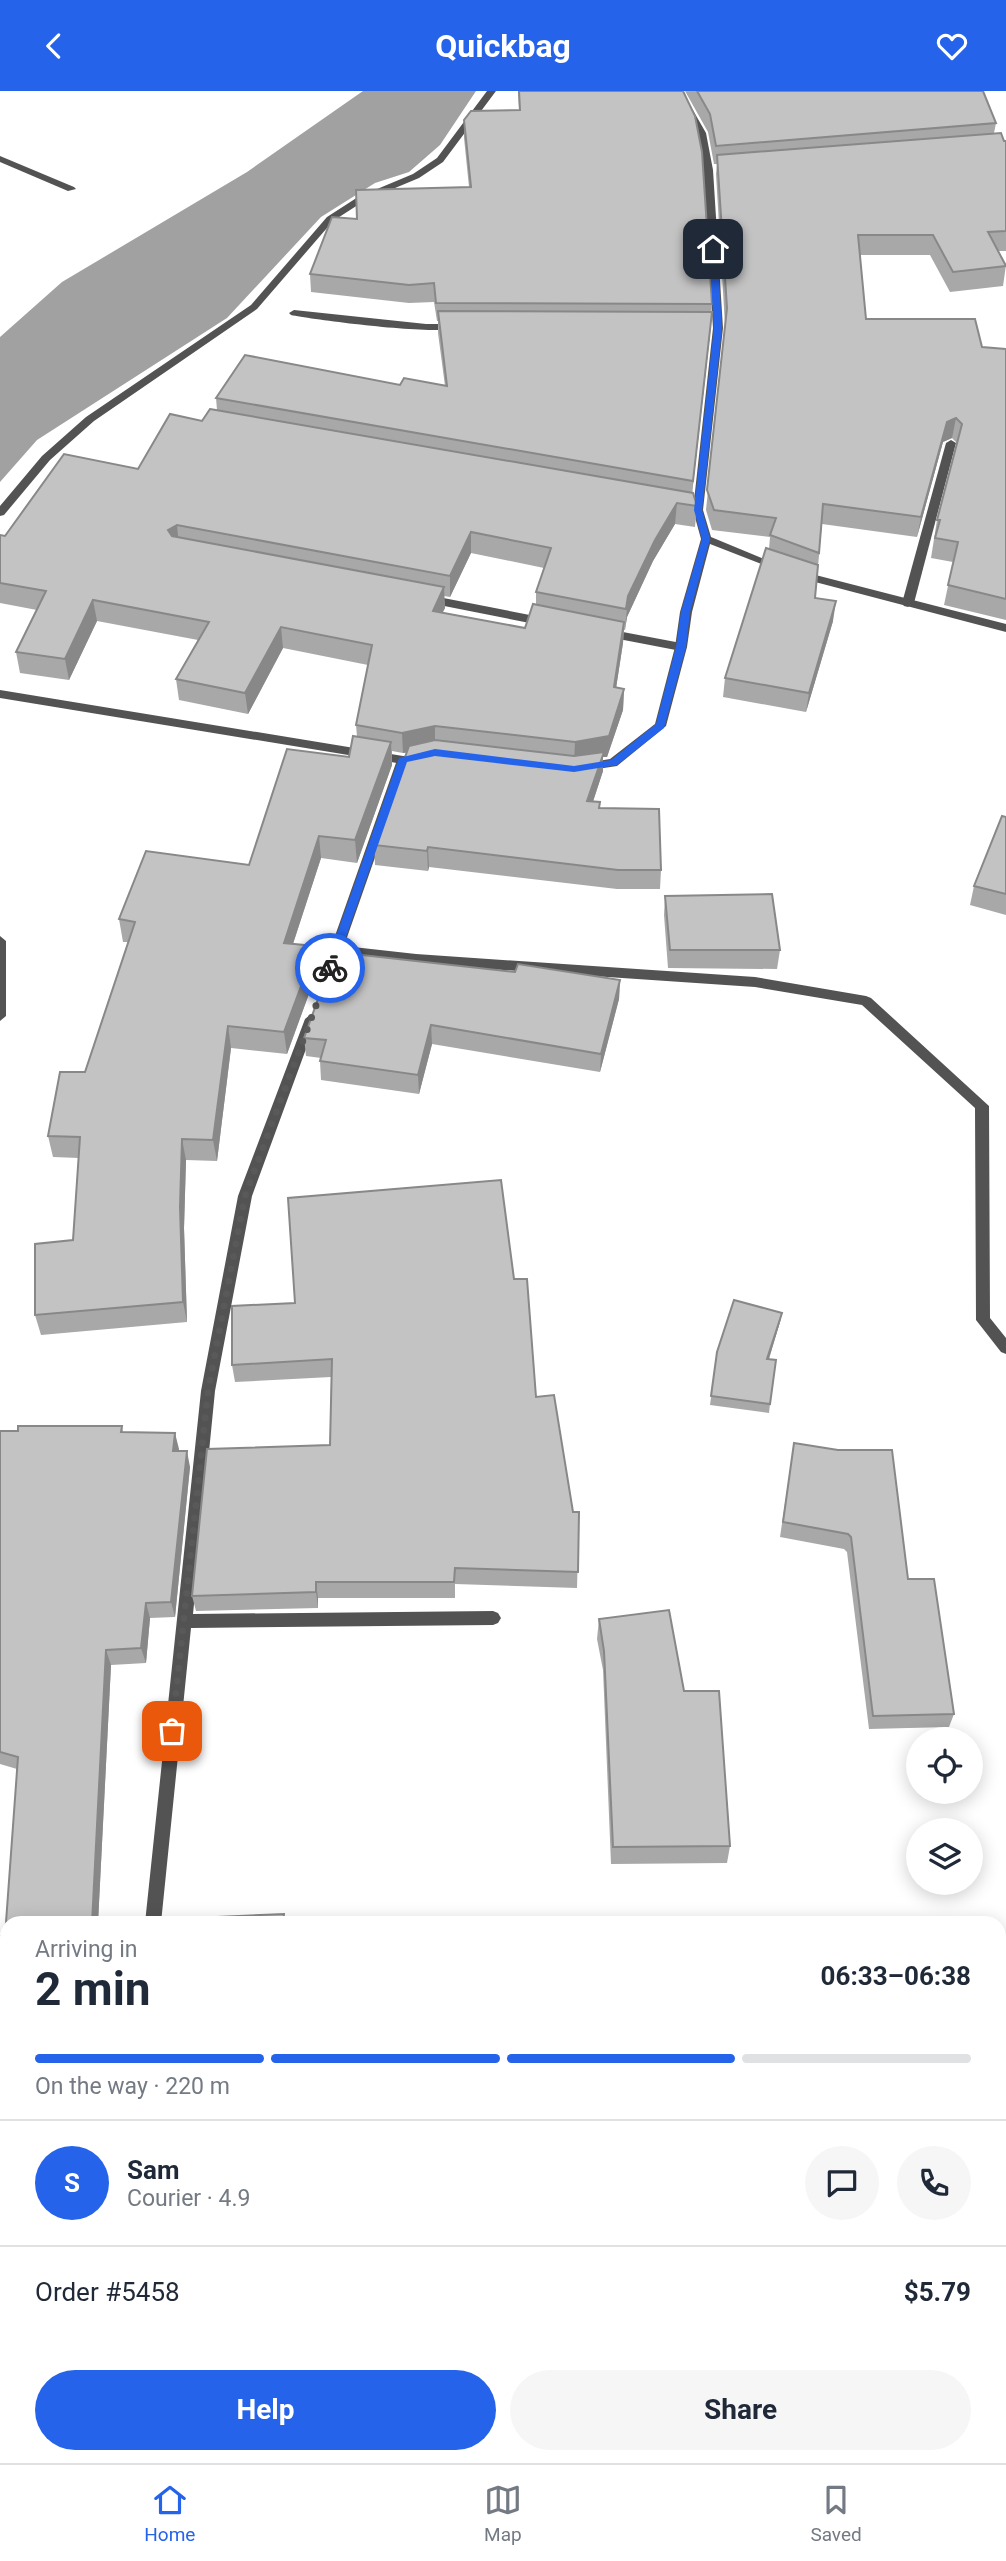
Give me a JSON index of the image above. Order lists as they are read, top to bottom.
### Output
{
  "page": {
    "header": "Quickbag",
    "heading": ["2 min", "Arriving in", "06:33–06:38"],
    "panel": [
      "Sam",
      "Courier · 4.9",
      "Order #5458",
      "$5.79"
    ],
    "bar": "On the way · 220 m",
    "round": "S",
    "buttons": ["Help", "Share"],
    "tabs": ["Home", "Map", "Saved"]
  }
}
